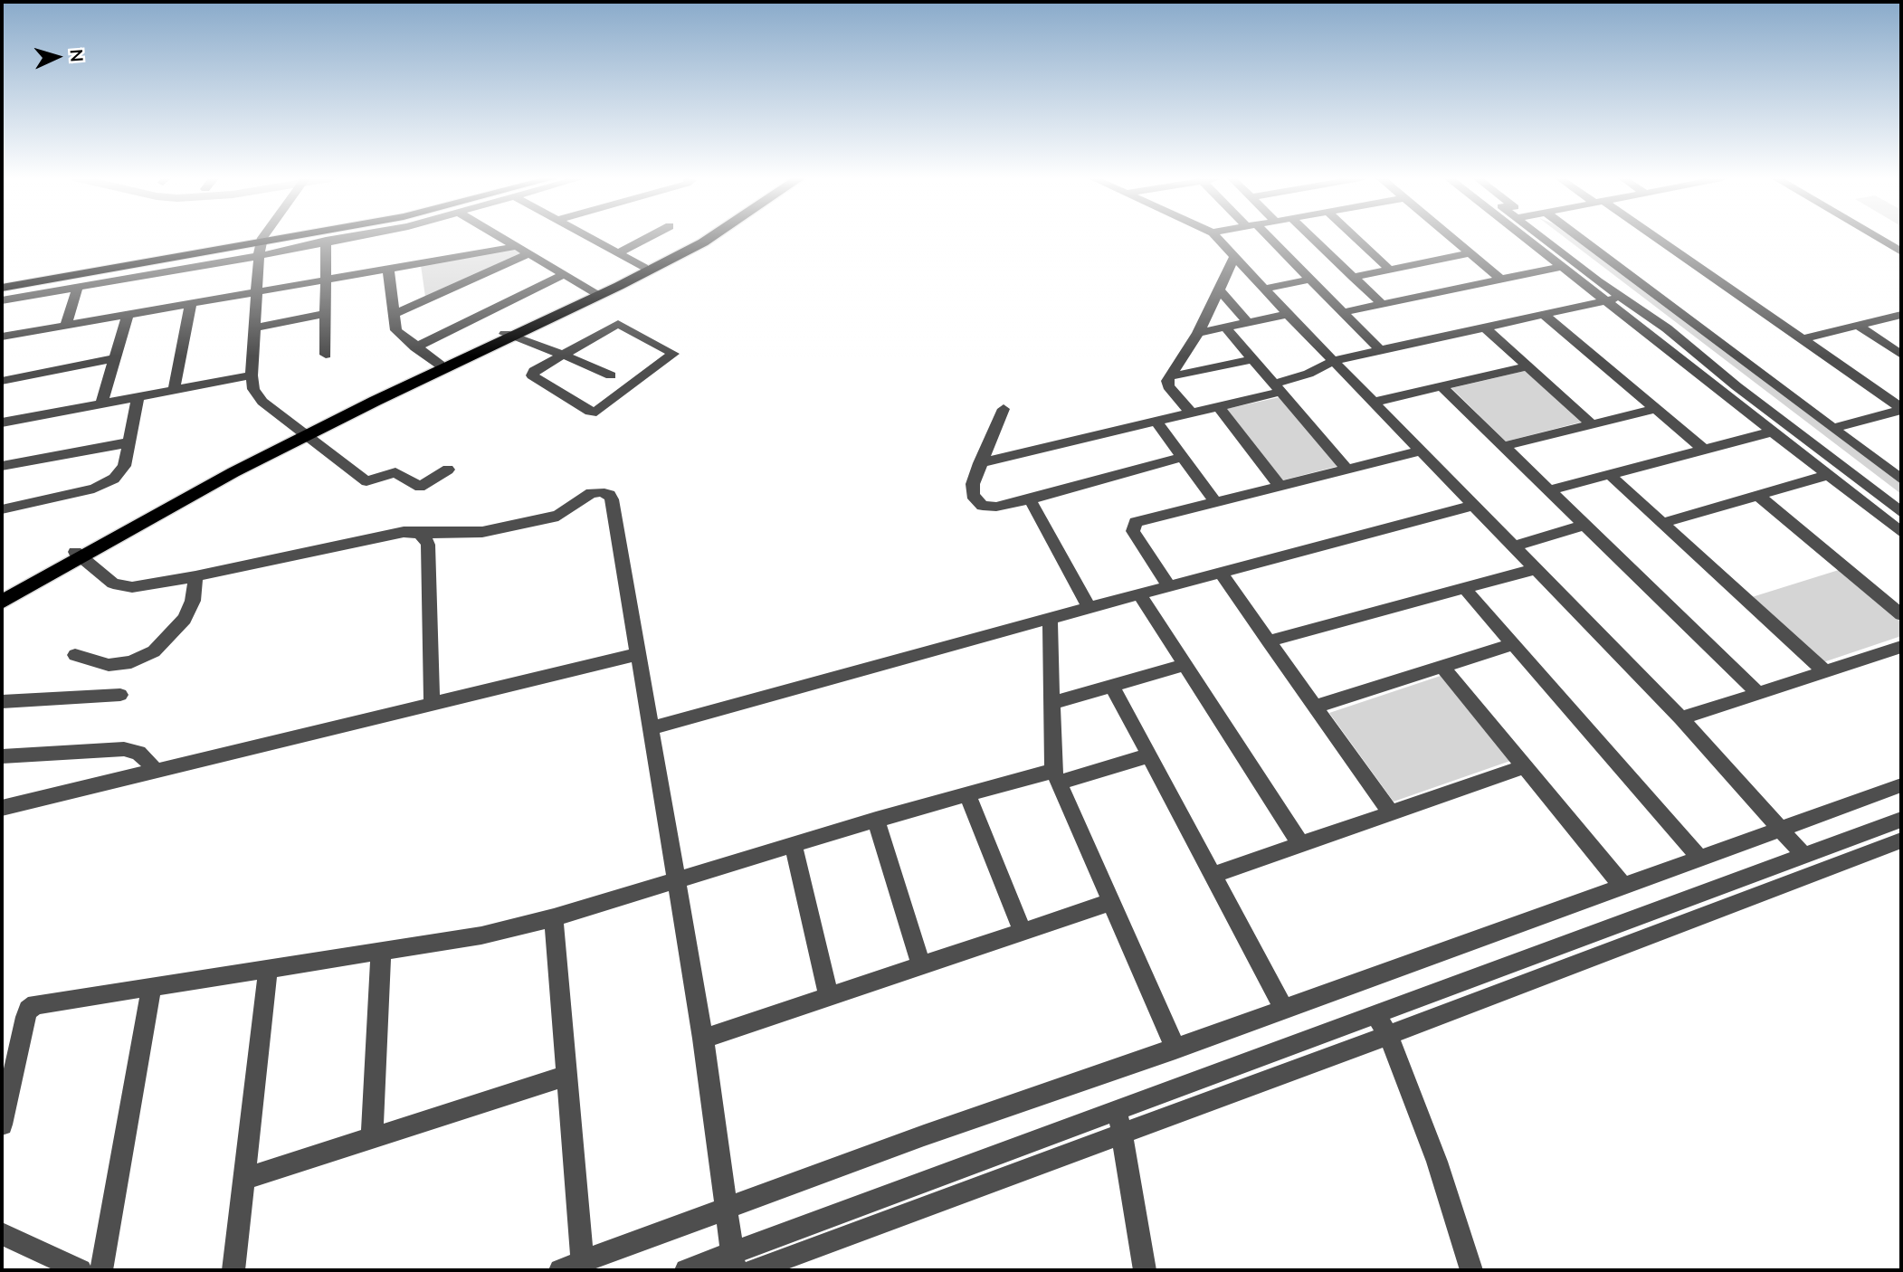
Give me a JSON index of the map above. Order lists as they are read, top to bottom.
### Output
{
  "north": "right"
}
